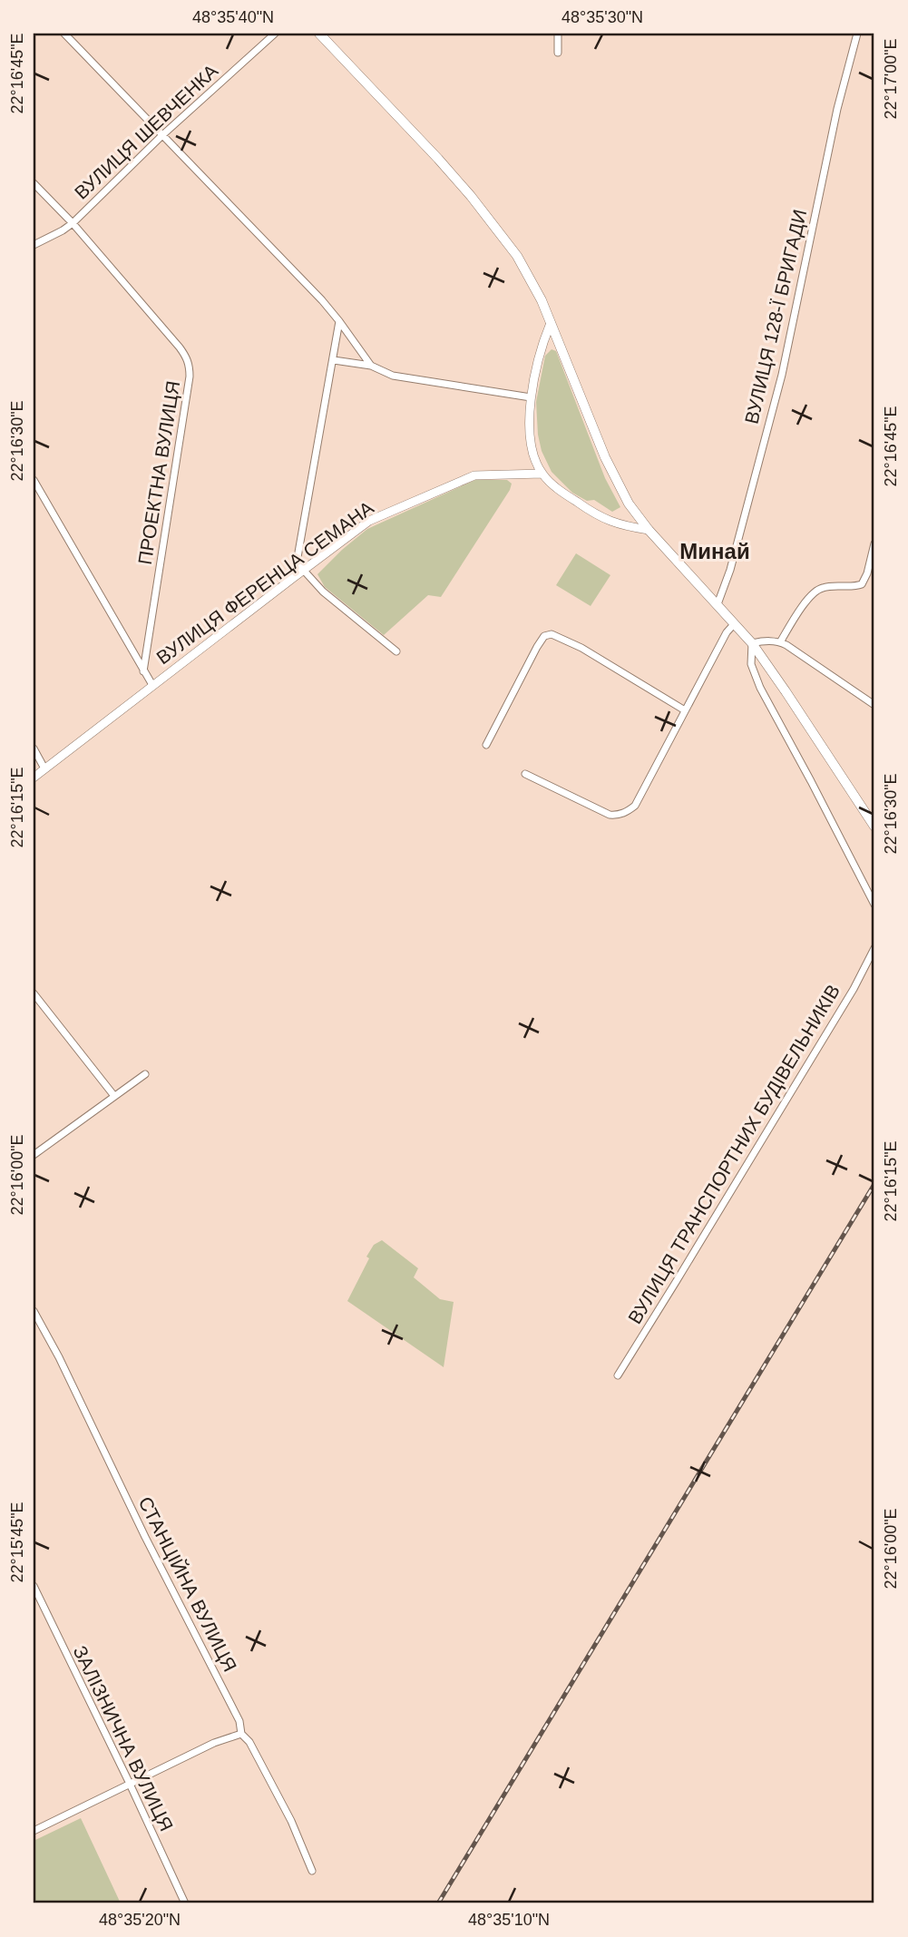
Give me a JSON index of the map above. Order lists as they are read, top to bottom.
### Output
{
  "streets": {
    "street": [
      "ВУЛИЦЯ ШЕВЧЕНКА",
      "ВУЛИЦЯ 128-Ї БРИГАДИ",
      "ПРОЕКТНА ВУЛИЦЯ",
      "ВУЛИЦЯ ФЕРЕНЦА СЕМАНА",
      "ВУЛИЦЯ ТРАНСПОРТНИХ БУДІВЕЛЬНИКІВ",
      "СТАНЦІЙНА ВУЛИЦЯ",
      "ЗАЛІЗНИЧНА ВУЛИЦЯ"
    ]
  },
  "crossings": [
    ["ВУЛИЦЯ ШЕВЧЕНКА", "ПРОЕКТНА ВУЛИЦЯ"]
  ],
  "districts": ["Минай"],
  "coordinates": [
    "48°35'40\"N",
    "48°35'30\"N",
    "22°16'45\"E",
    "22°17'00\"E",
    "22°16'30\"E",
    "22°16'15\"E",
    "22°16'00\"E",
    "22°15'45\"E",
    "48°35'20\"N",
    "48°35'10\"N"
  ]
}
